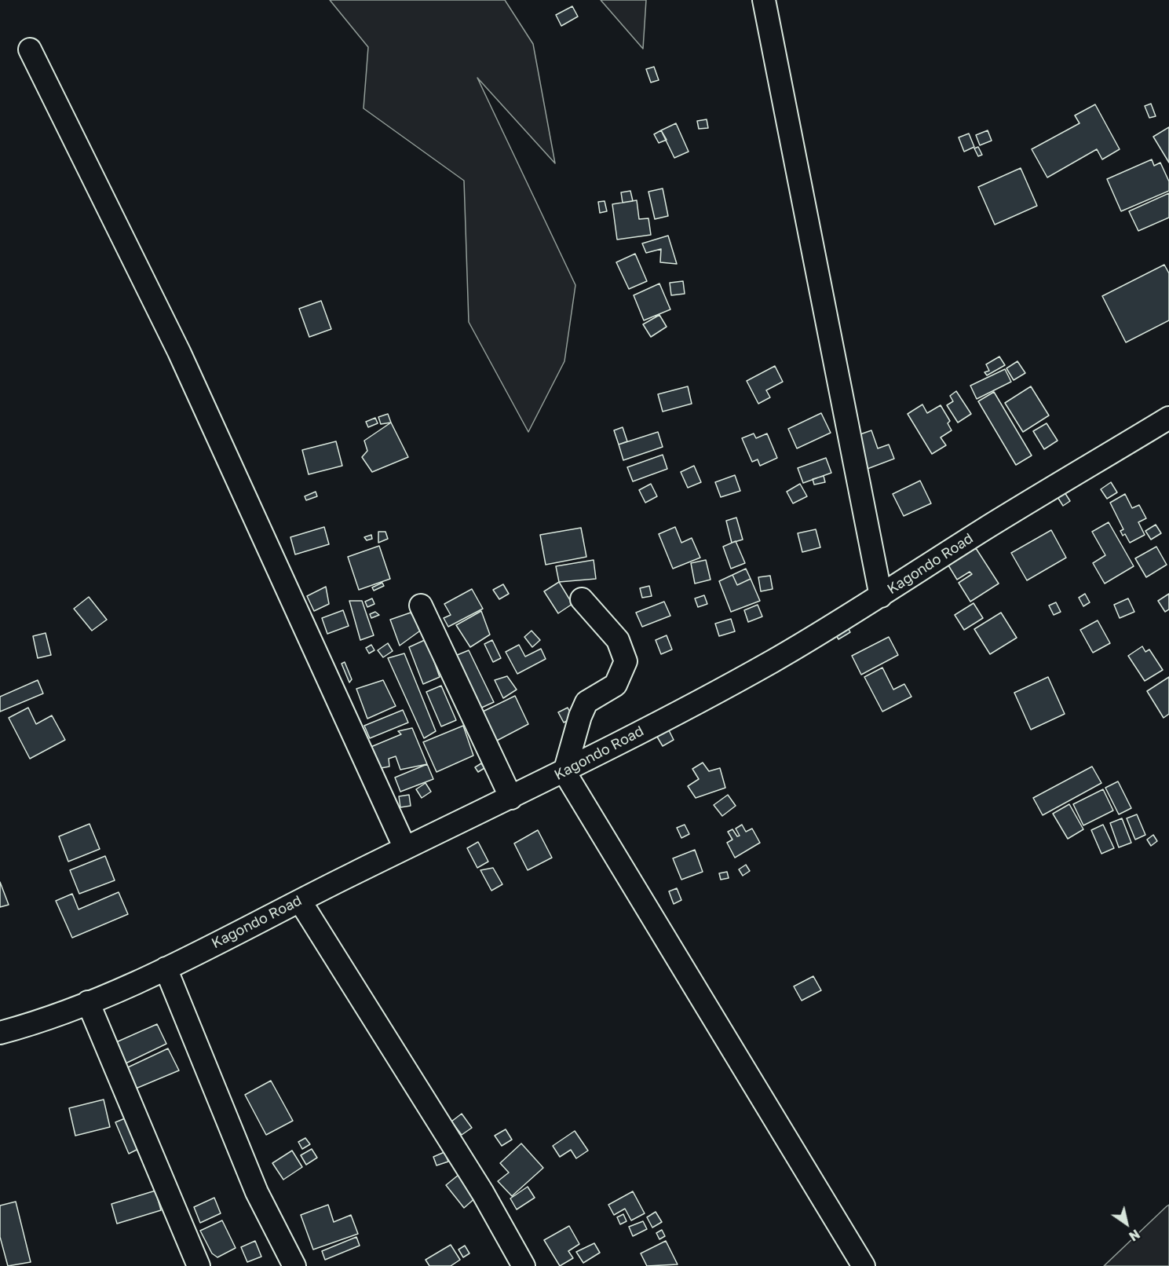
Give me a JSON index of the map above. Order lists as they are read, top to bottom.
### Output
{
  "streets": {
    "street": ["Kagondo Road"]
  },
  "north": "bottom right"
}
